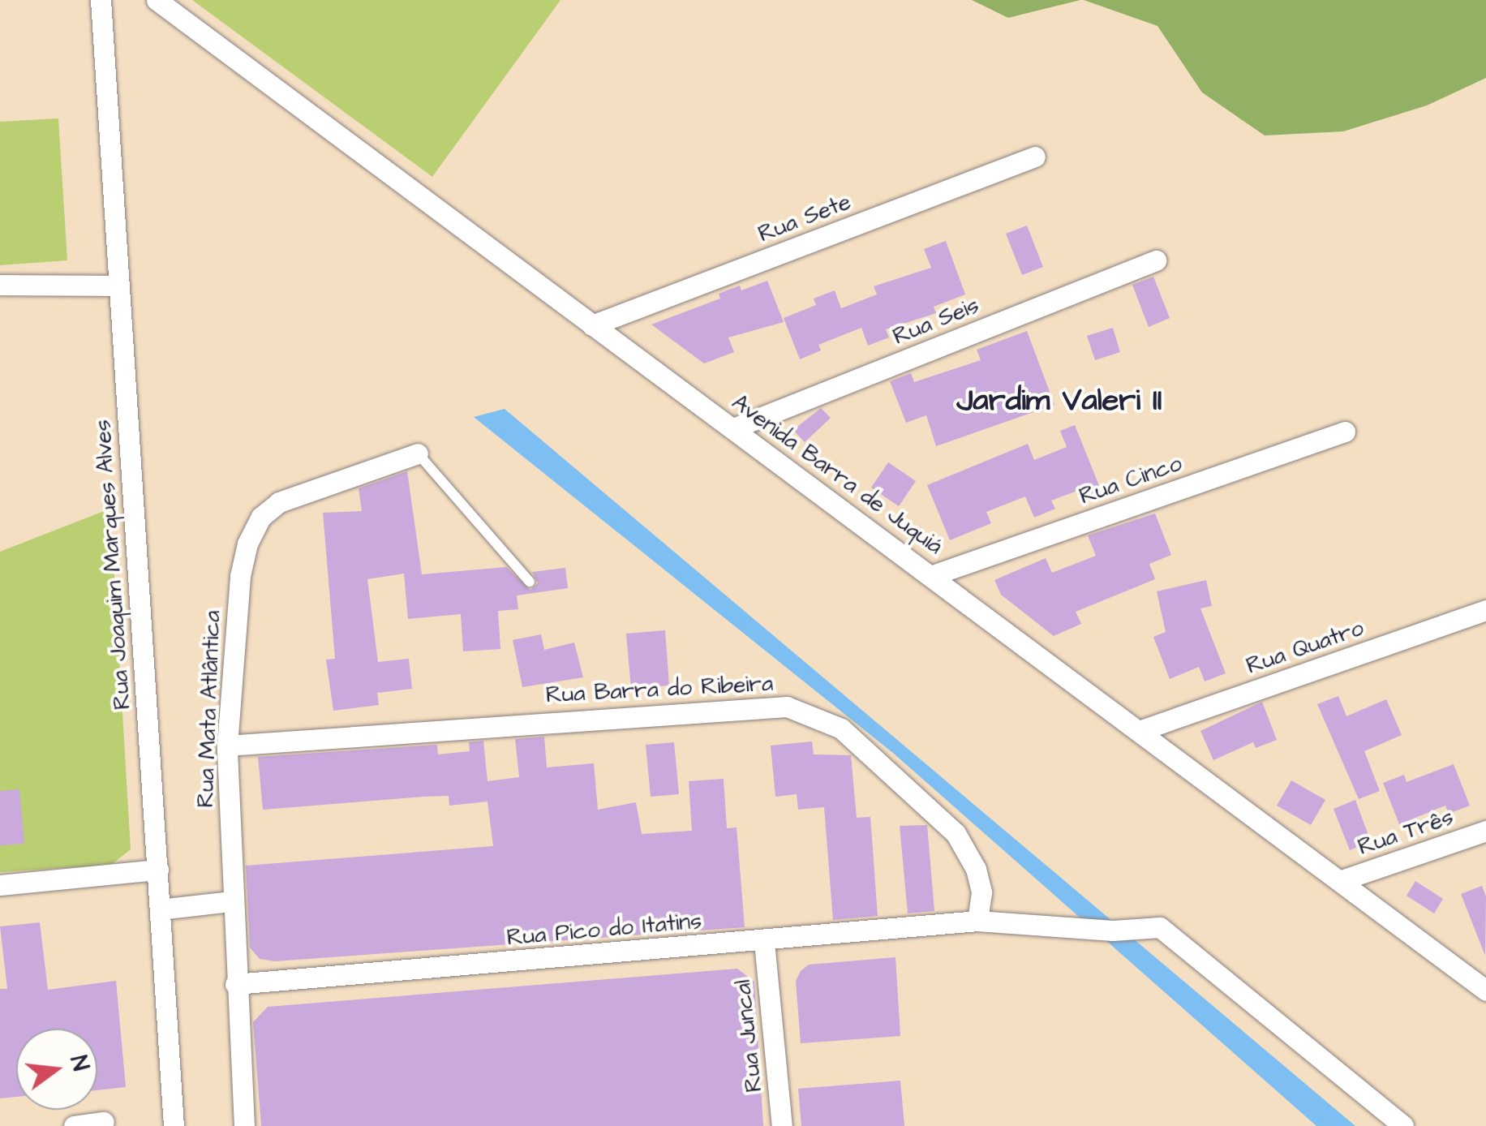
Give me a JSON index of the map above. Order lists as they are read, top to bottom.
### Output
{
  "streets": {
    "street": [
      "Rua Sete",
      "Rua Seis",
      "Avenida Barra de Juquiá",
      "Rua Cinco",
      "Rua Joaquim Marques Alves",
      "Rua Quatro",
      "Rua Barra do Ribeira",
      "Rua Mata Atlântica",
      "Rua Três",
      "Rua Pico do Itatins",
      "Rua Juncal"
    ]
  },
  "crossings": [
    ["Rua Sete", "Avenida Barra de Juquiá"],
    ["Rua Seis", "Avenida Barra de Juquiá"],
    ["Avenida Barra de Juquiá", "Rua Cinco"],
    ["Avenida Barra de Juquiá", "Rua Quatro"],
    ["Avenida Barra de Juquiá", "Rua Três"],
    ["Rua Barra do Ribeira", "Rua Mata Atlântica"],
    ["Rua Barra do Ribeira", "Rua Pico do Itatins"],
    ["Rua Mata Atlântica", "Rua Pico do Itatins"],
    ["Rua Pico do Itatins", "Rua Juncal"]
  ],
  "districts": ["Jardim Valeri II"],
  "north": "right"
}
